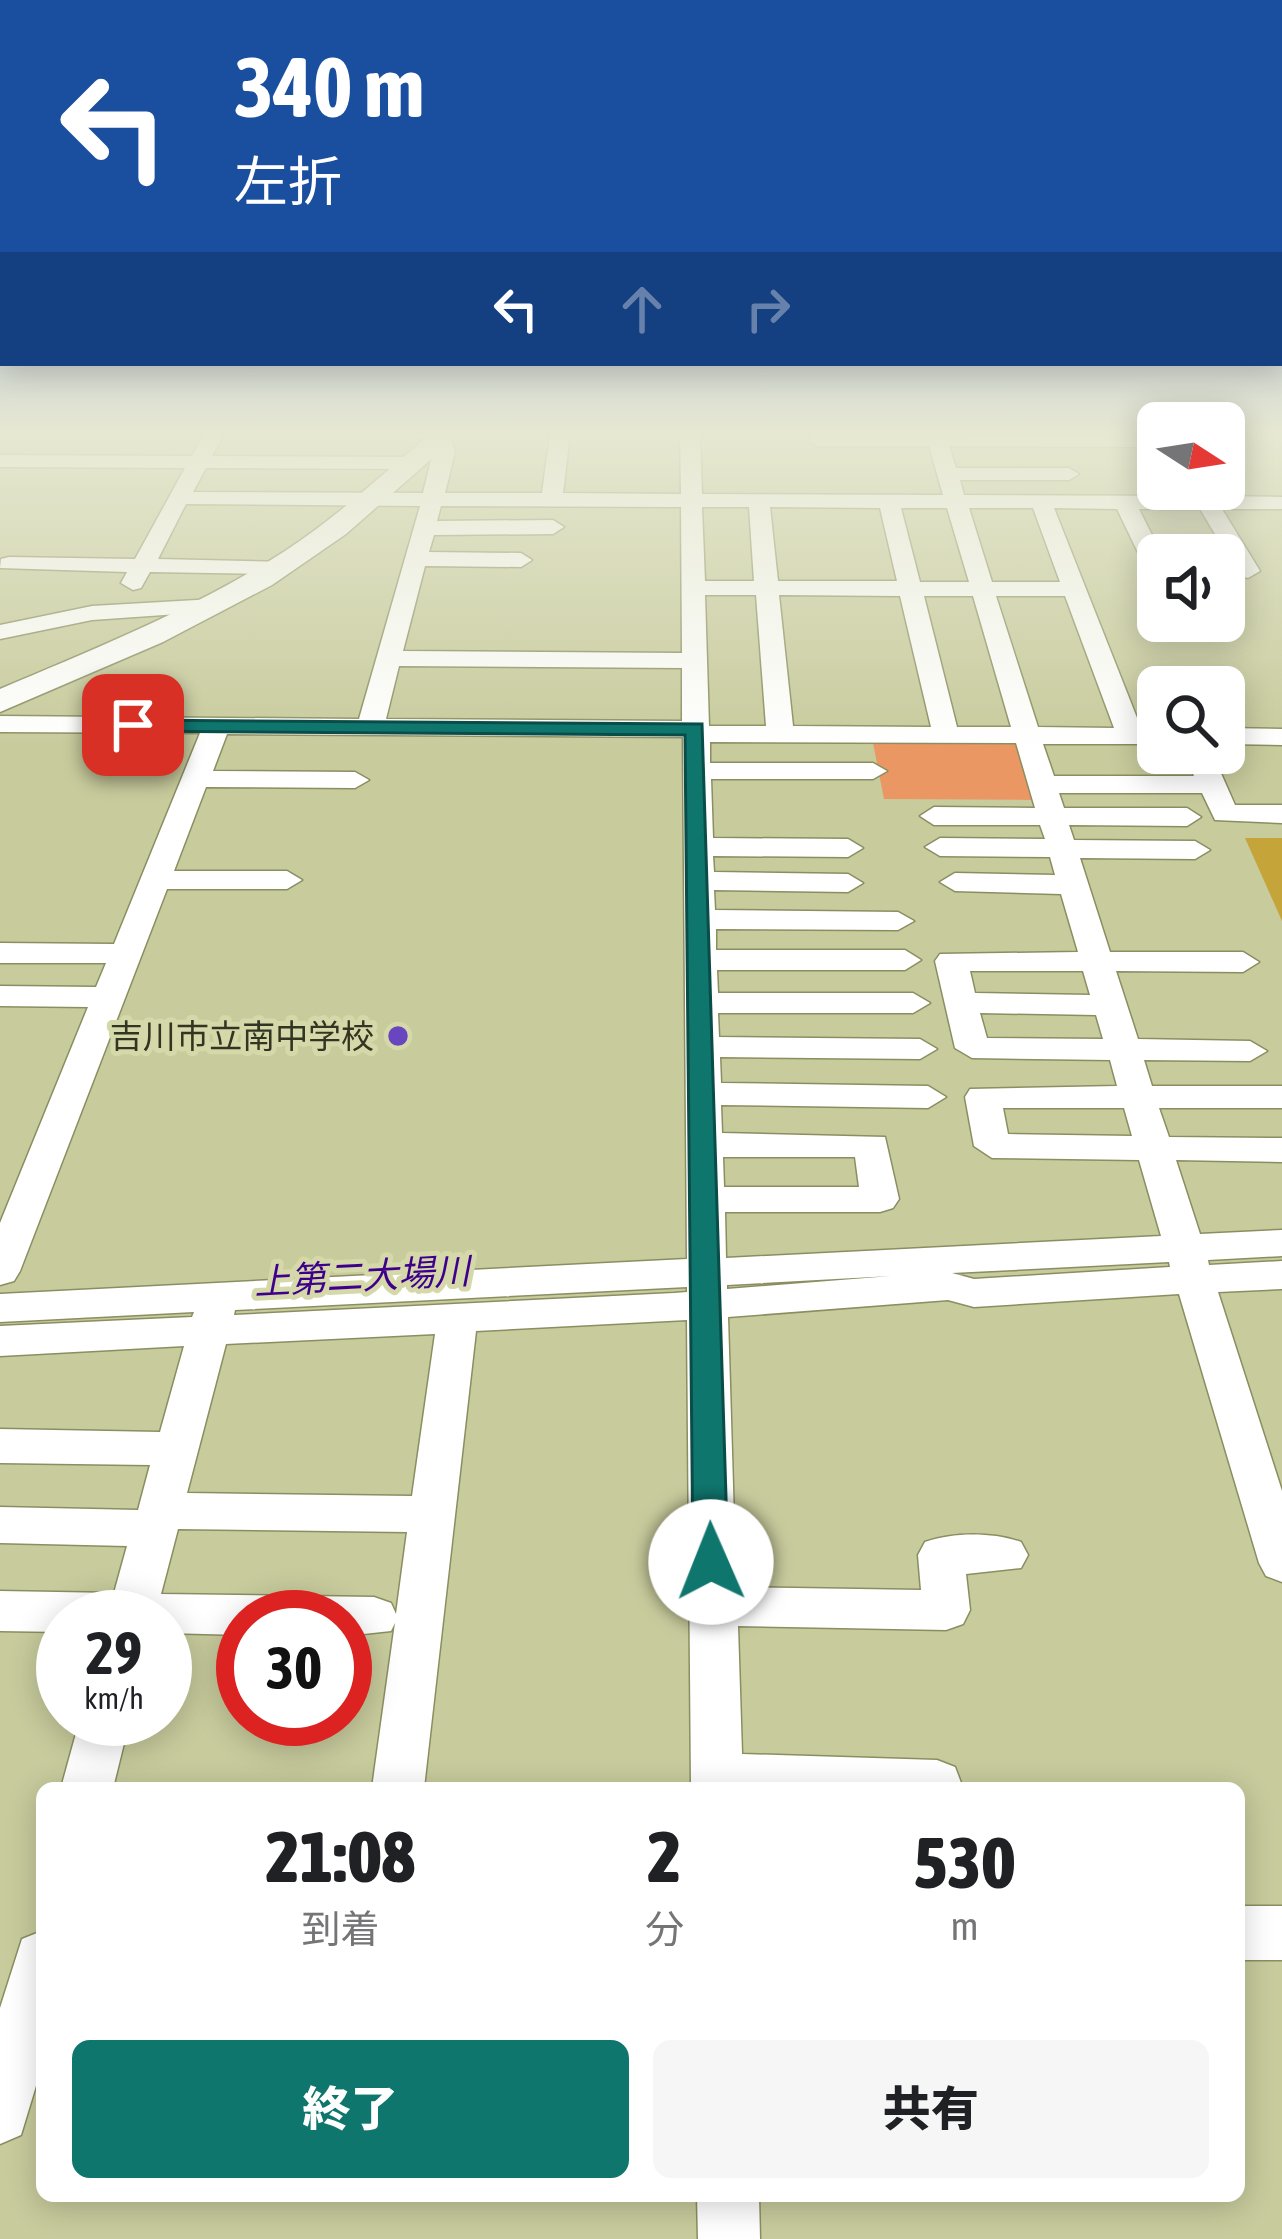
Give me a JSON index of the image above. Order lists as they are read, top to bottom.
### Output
{
  "water": ["上第二大場川"],
  "places": ["吉川市立南中学校"],
  "north": "right",
  "page": {
    "turn": ["340 m", "左折"],
    "speed": "29 km/h",
    "limit": "30",
    "eta": [
      "21:08",
      "到着",
      "2",
      "分",
      "530",
      "m"
    ],
    "buttons": ["終了", "共有"]
  }
}
